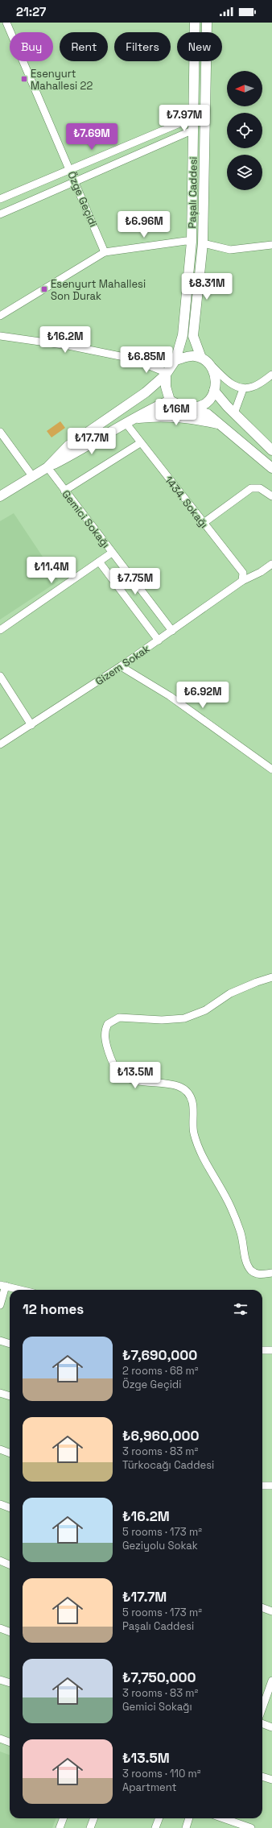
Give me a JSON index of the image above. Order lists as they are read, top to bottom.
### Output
{
  "streets": {
    "street": [
      "Paşalı Caddesi",
      "Özge Geçidi",
      "1434. Sokağı",
      "Gemici Sokağı",
      "Gizem Sokak"
    ]
  },
  "crossings": [
    ["1434. Sokağı", "Gizem Sokak"],
    ["Gemici Sokağı", "Gizem Sokak"]
  ],
  "places": {
    "transit": ["Esenyurt Mahallesi 22", "Esenyurt Mahallesi Son Durak"]
  },
  "north": "left",
  "page": {
    "status": "21:27",
    "chip": [
      "Buy",
      "Rent",
      "Filters",
      "New"
    ],
    "price": [
      "₺7.97M",
      "₺7.69M",
      "₺6.96M",
      "₺8.31M",
      "₺16.2M",
      "₺6.85M",
      "₺16M",
      "₺17.7M",
      "₺11.4M",
      "₺7.75M",
      "₺6.92M",
      "₺13.5M"
    ],
    "heading": "12 homes",
    "list": [
      {
        "name": "₺7,690,000",
        "note": "2 rooms · 68 m² · Özge Geçidi"
      },
      {
        "name": "₺6,960,000",
        "note": "3 rooms · 83 m² · Türkocağı Caddesi"
      },
      {
        "name": "₺16.2M",
        "note": "5 rooms · 173 m² · Geziyolu Sokak"
      },
      {
        "name": "₺17.7M",
        "note": "5 rooms · 173 m² · Paşalı Caddesi"
      },
      {
        "name": "₺7,750,000",
        "note": "3 rooms · 83 m² · Gemici Sokağı"
      },
      {
        "name": "₺13.5M",
        "note": "3 rooms · 110 m² · Apartment"
      }
    ]
  }
}
